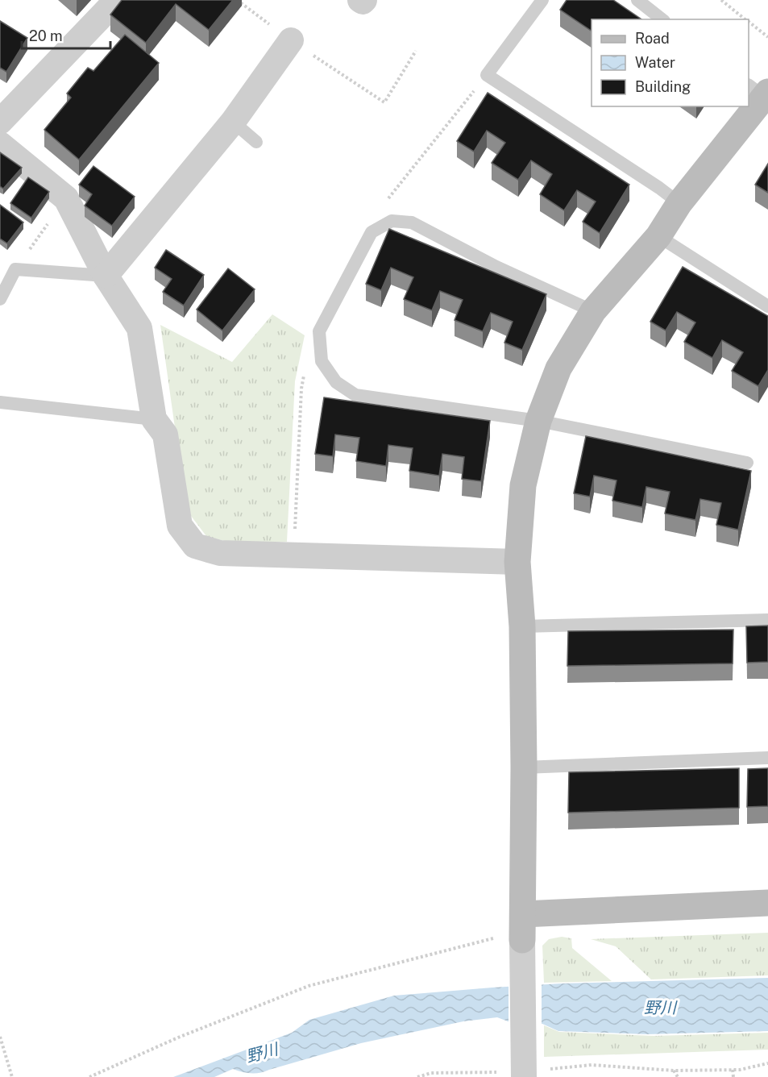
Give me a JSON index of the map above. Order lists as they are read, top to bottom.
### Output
{
  "water": ["野川"],
  "legend": ["Road", "Water", "Building"],
  "scale_bar": "20 m"
}
